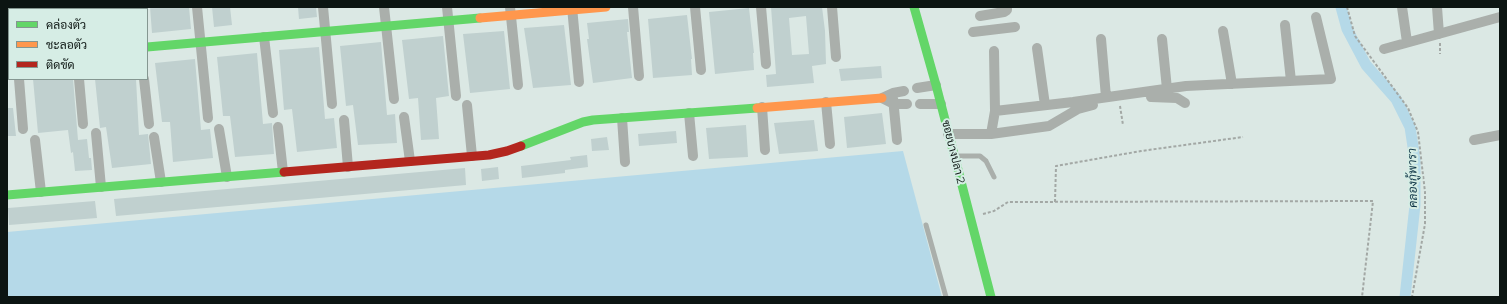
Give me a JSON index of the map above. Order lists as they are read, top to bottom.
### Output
{
  "streets": {
    "street": ["ซอยบางปลา 2"]
  },
  "water": ["คลองกู้พารา"],
  "legend": ["คล่องตัว", "ชะลอตัว", "ติดขัด"]
}
